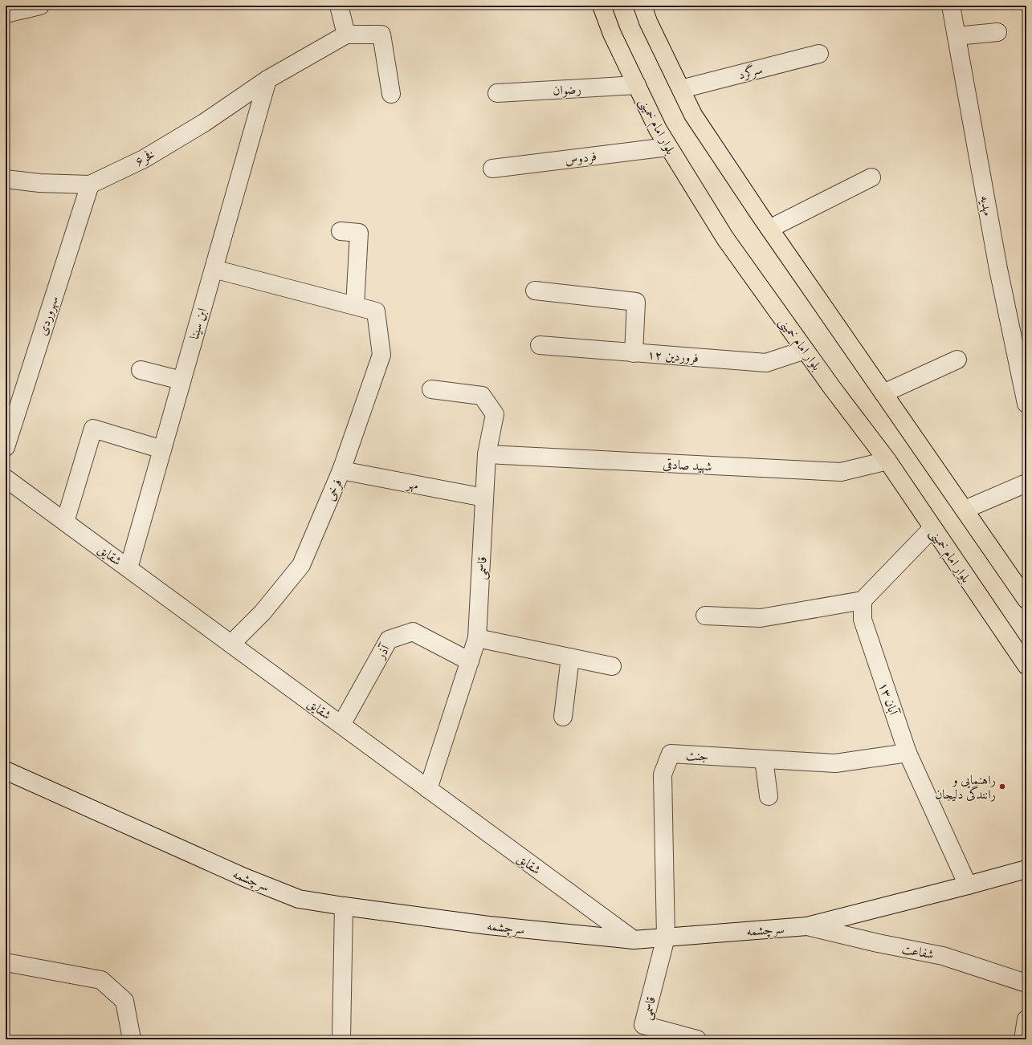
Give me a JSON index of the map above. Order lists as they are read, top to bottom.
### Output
{
  "streets": {
    "main road": ["بلوار امام خمینی"],
    "street": [
      "سرگرد",
      "رضوان",
      "فخر۶",
      "فردوس",
      "مهدیه",
      "سهروردی",
      "ابن سینا",
      "۱۲ فروردین",
      "شهید صادقی",
      "مهر",
      "فرخی",
      "شقایق",
      "قاسمی",
      "آذر",
      "۱۳ آبان",
      "جنت",
      "سرچشمه",
      "شفاعت"
    ]
  },
  "crossings": [
    ["رضوان", "بلوار امام خمینی"],
    ["بلوار امام خمینی", "فردوس"],
    ["بلوار امام خمینی", "۱۲ فروردین"],
    ["بلوار امام خمینی", "شهید صادقی"],
    ["فخر۶", "سهروردی"],
    ["فخر۶", "ابن سینا"],
    ["ابن سینا", "شقایق"],
    ["شهید صادقی", "قاسمی"],
    ["مهر", "فرخی"],
    ["مهر", "قاسمی"],
    ["فرخی", "شقایق"],
    ["شقایق", "قاسمی"],
    ["شقایق", "آذر"],
    ["شقایق", "سرچشمه"],
    ["قاسمی", "آذر"],
    ["قاسمی", "جنت"],
    ["قاسمی", "سرچشمه"],
    ["۱۳ آبان", "جنت"],
    ["۱۳ آبان", "سرچشمه"],
    ["جنت", "سرچشمه"],
    ["سرچشمه", "شفاعت"]
  ],
  "places": ["راهنمایی و رانندگی دلیجان"]
}
